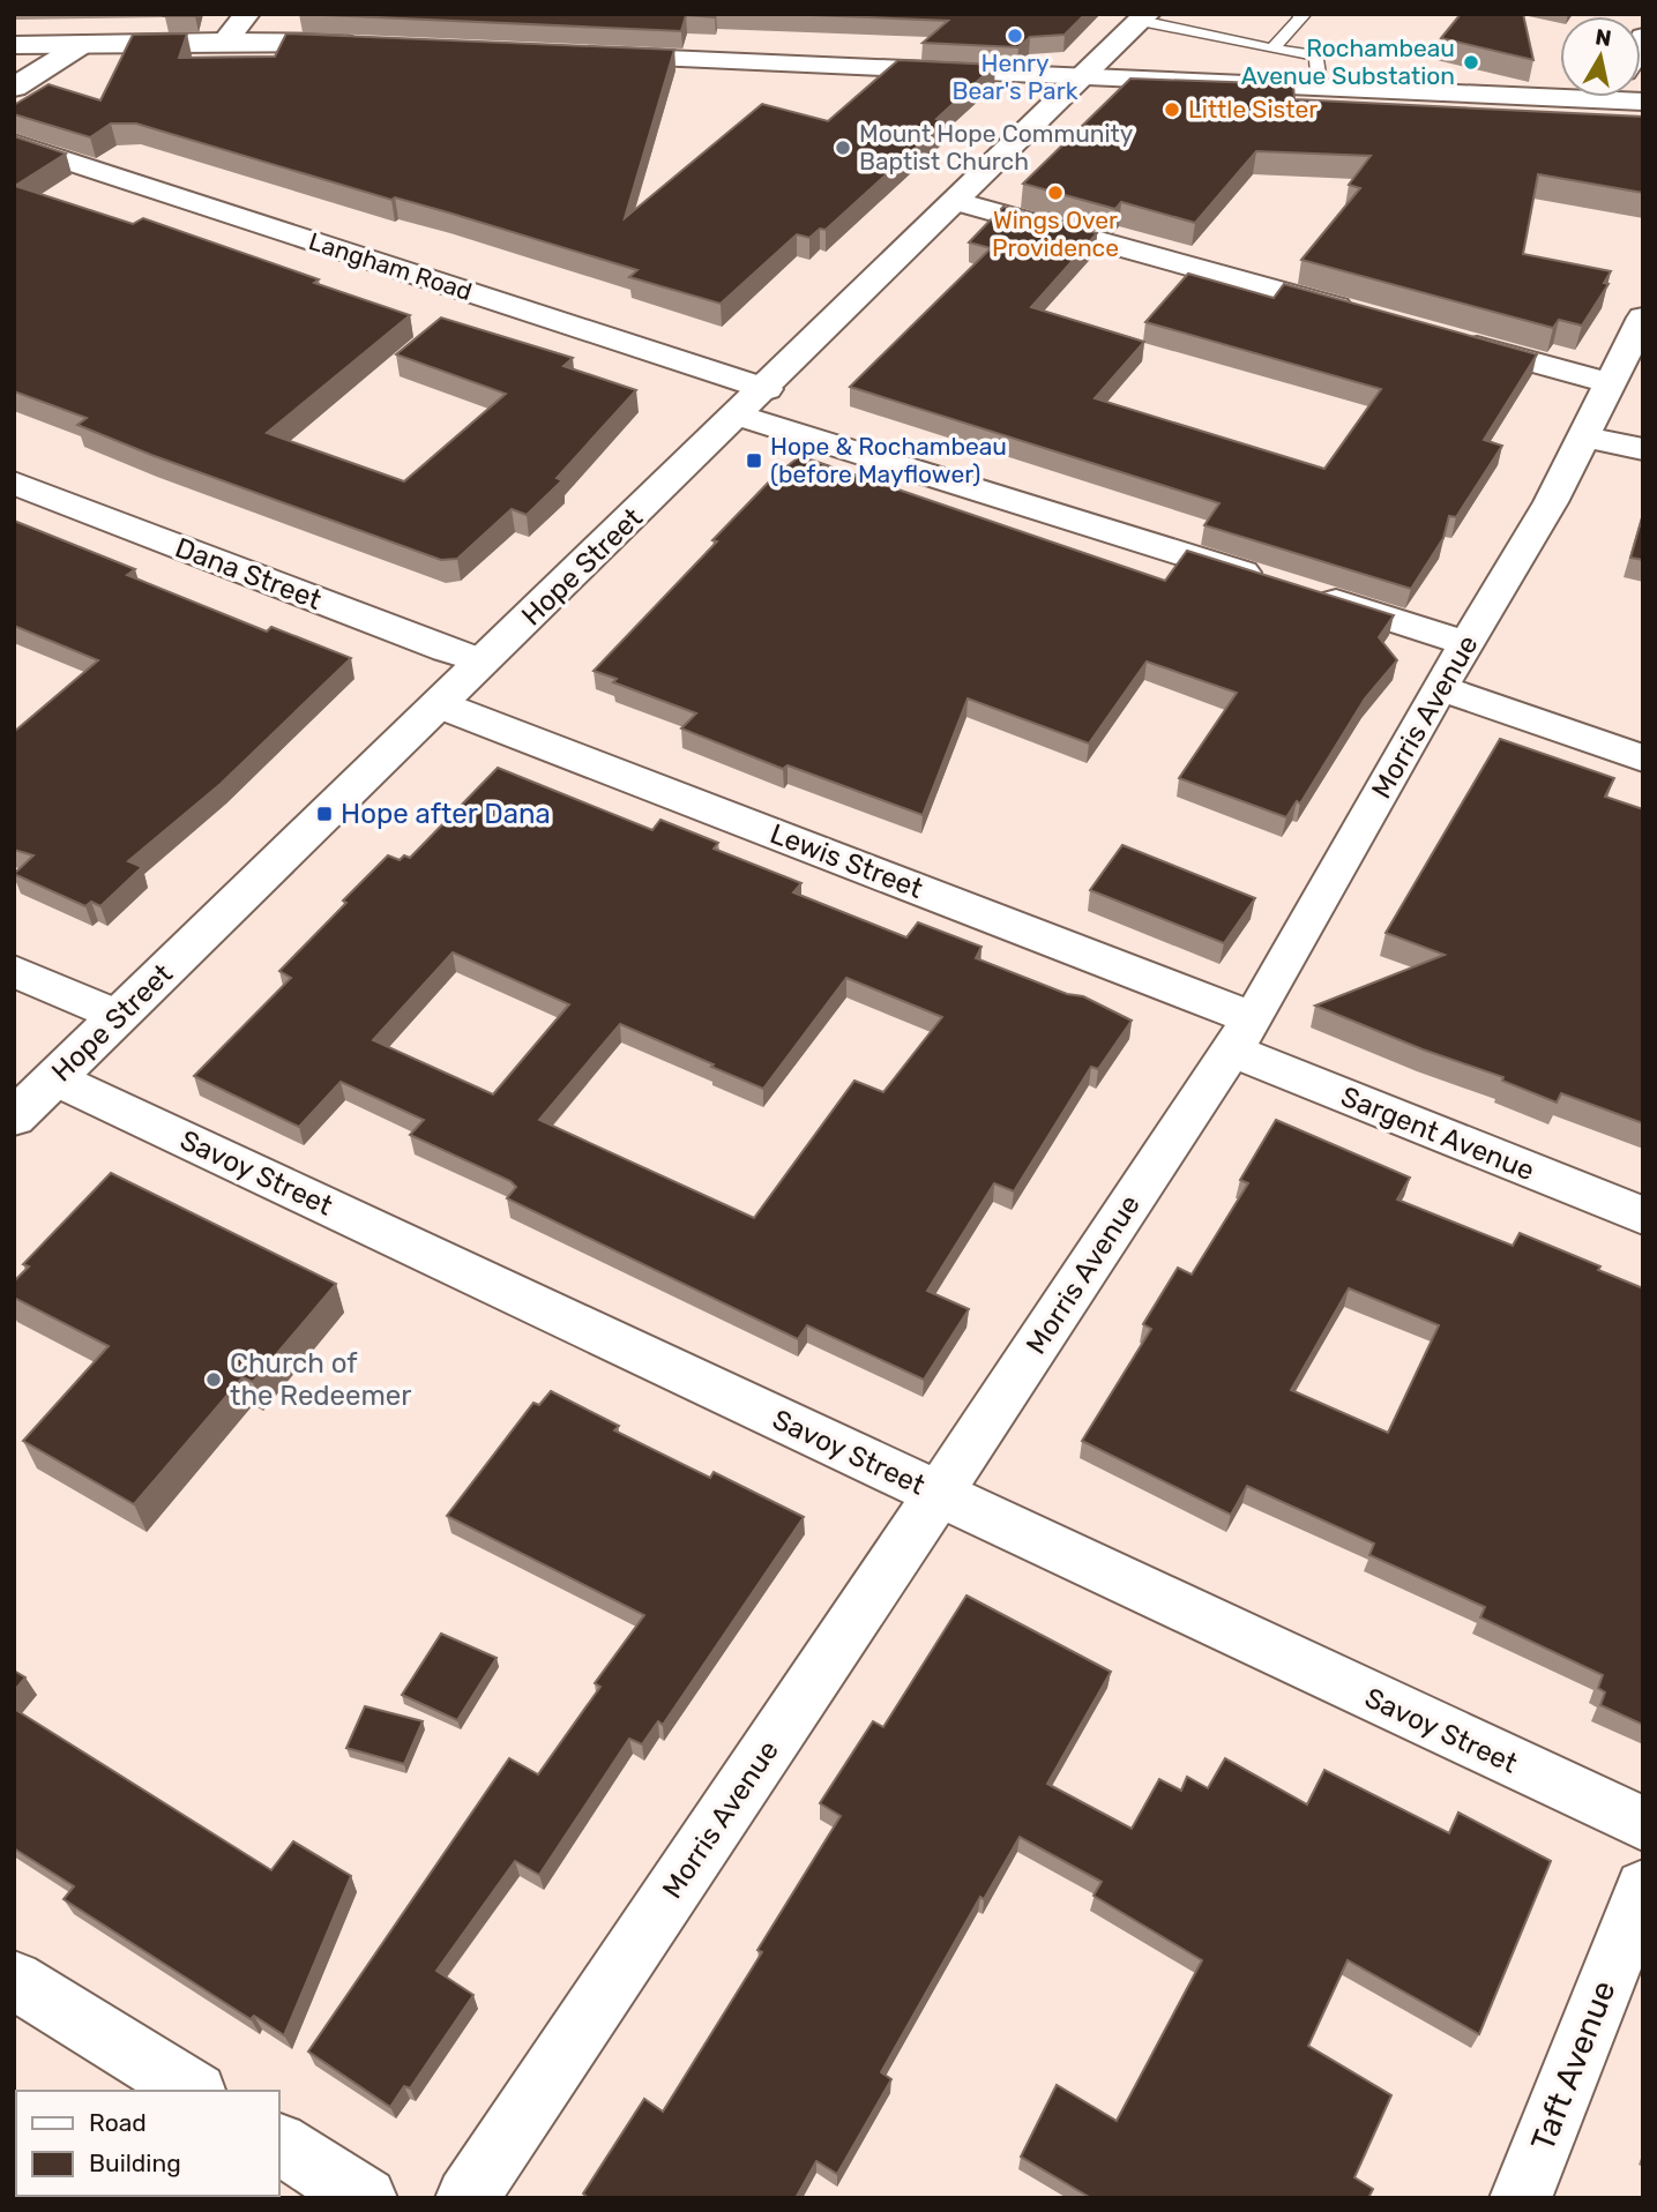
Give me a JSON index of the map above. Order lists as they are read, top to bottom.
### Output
{
  "streets": {
    "street": [
      "Langham Road",
      "Hope Street",
      "Dana Street",
      "Morris Avenue",
      "Lewis Street",
      "Sargent Avenue",
      "Savoy Street",
      "Taft Avenue"
    ]
  },
  "crossings": [
    ["Langham Road", "Hope Street"],
    ["Hope Street", "Dana Street"],
    ["Hope Street", "Lewis Street"],
    ["Hope Street", "Savoy Street"],
    ["Morris Avenue", "Lewis Street"],
    ["Morris Avenue", "Sargent Avenue"],
    ["Morris Avenue", "Savoy Street"],
    ["Lewis Street", "Sargent Avenue"]
  ],
  "places": {
    "other": [
      "Henry Bear's Park",
      "Rochambeau Avenue Substation",
      "Little Sister",
      "Mount Hope Community Baptist Church",
      "Wings Over Providence",
      "Church of the Redeemer"
    ],
    "transit": ["Hope & Rochambeau (before Mayflower)", "Hope after Dana"]
  },
  "legend": ["Road", "Building"],
  "north": "top"
}
